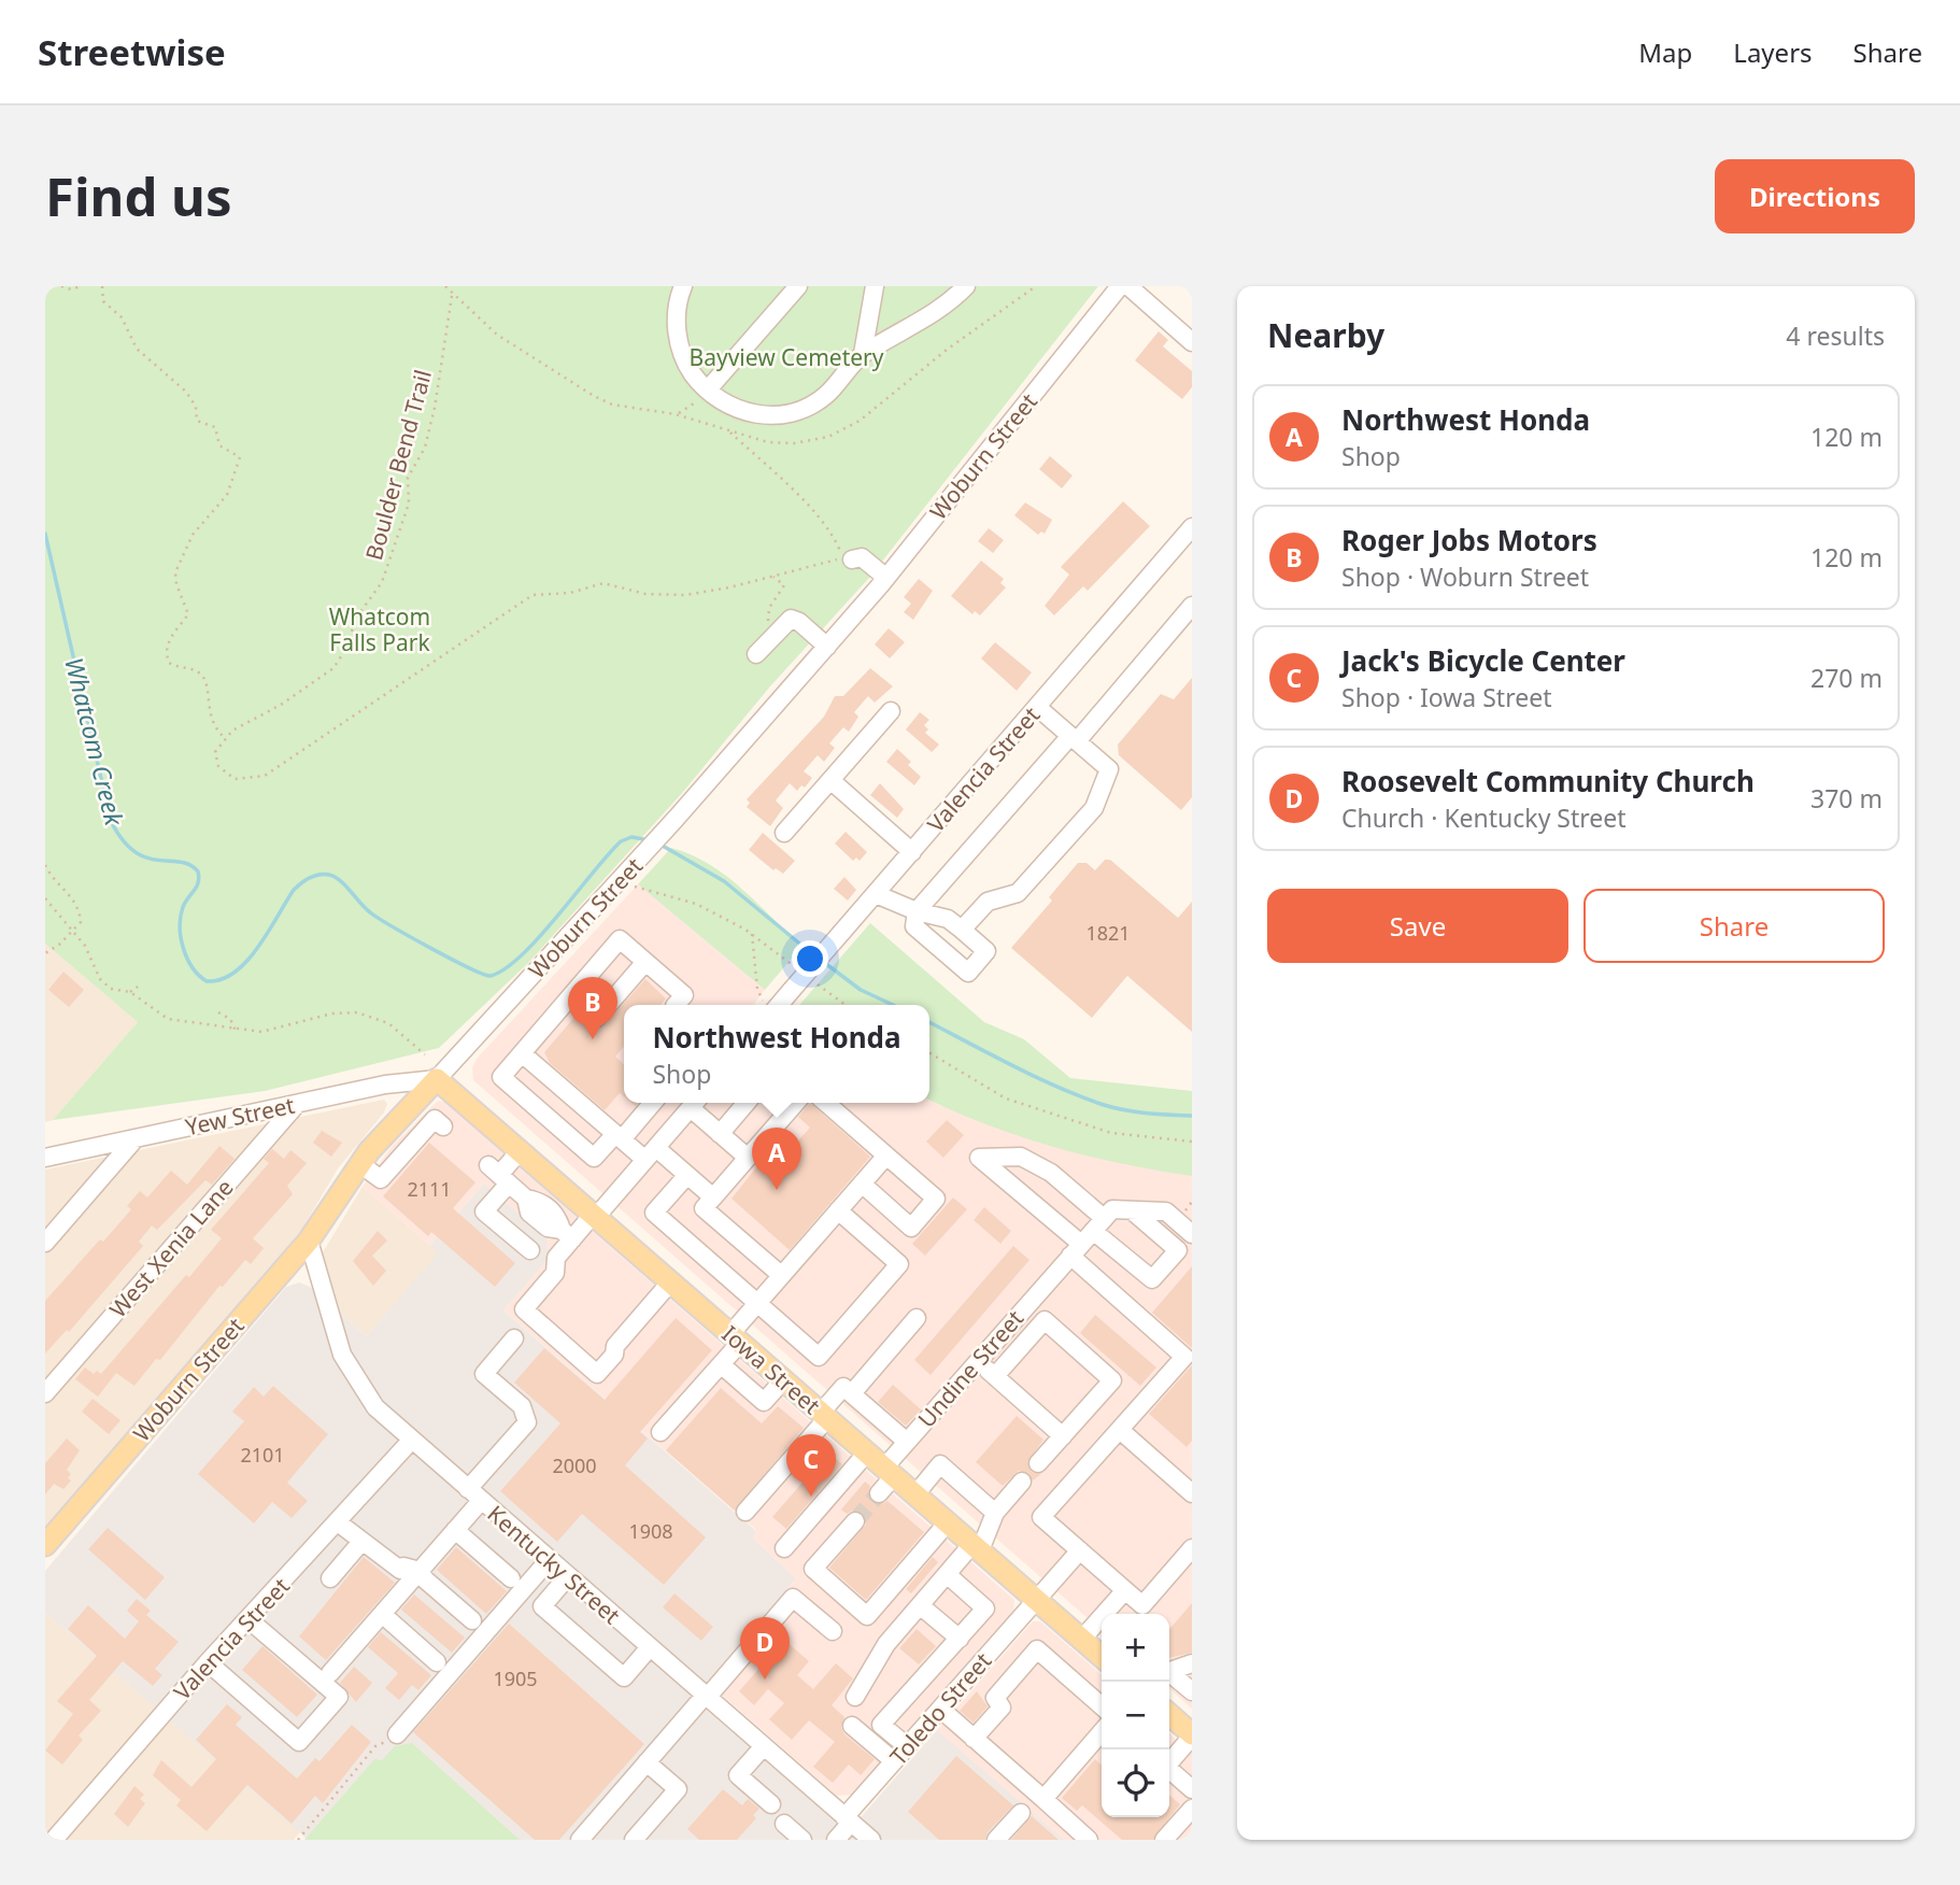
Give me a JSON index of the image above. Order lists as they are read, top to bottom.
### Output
{
  "streets": {
    "main road": ["Woburn Street", "Iowa Street"],
    "street": [
      "Valencia Street",
      "Yew Street",
      "West Xenia Lane",
      "Undine Street",
      "Kentucky Street",
      "Toledo Street"
    ],
    "path": ["Boulder Bend Trail"]
  },
  "crossings": [
    ["Woburn Street", "Yew Street"],
    ["Woburn Street", "Iowa Street"],
    ["Woburn Street", "Kentucky Street"],
    ["Valencia Street", "Kentucky Street"],
    ["Yew Street", "West Xenia Lane"],
    ["Yew Street", "Iowa Street"],
    ["Undine Street", "Iowa Street"],
    ["Iowa Street", "Toledo Street"],
    ["Kentucky Street", "Toledo Street"]
  ],
  "water": ["Whatcom Creek"],
  "parks": ["Bayview Cemetery", "Whatcom Falls Park"],
  "house_numbers": [
    "1821",
    "2111",
    "2101",
    "2000",
    "1908",
    "1905"
  ],
  "page": {
    "header": "Streetwise",
    "nav": ["Map", "Layers", "Share"],
    "buttons": [
      "Directions",
      ["Save", "Share"]
    ],
    "title": "Find us",
    "heading": ["Nearby", "4 results"],
    "list": [
      {
        "mark": "A",
        "name": "Northwest Honda",
        "note": "Shop",
        "value": "120 m"
      },
      {
        "mark": "B",
        "name": "Roger Jobs Motors",
        "note": "Shop · Woburn Street",
        "value": "120 m"
      },
      {
        "mark": "C",
        "name": "Jack's Bicycle Center",
        "note": "Shop · Iowa Street",
        "value": "270 m"
      },
      {
        "mark": "D",
        "name": "Roosevelt Community Church",
        "note": "Church · Kentucky Street",
        "value": "370 m"
      }
    ],
    "pins": [
      "B",
      "A",
      "C",
      "D"
    ],
    "popup": ["Northwest Honda", "Shop"],
    "map_buttons": ["+", "−"]
  }
}
